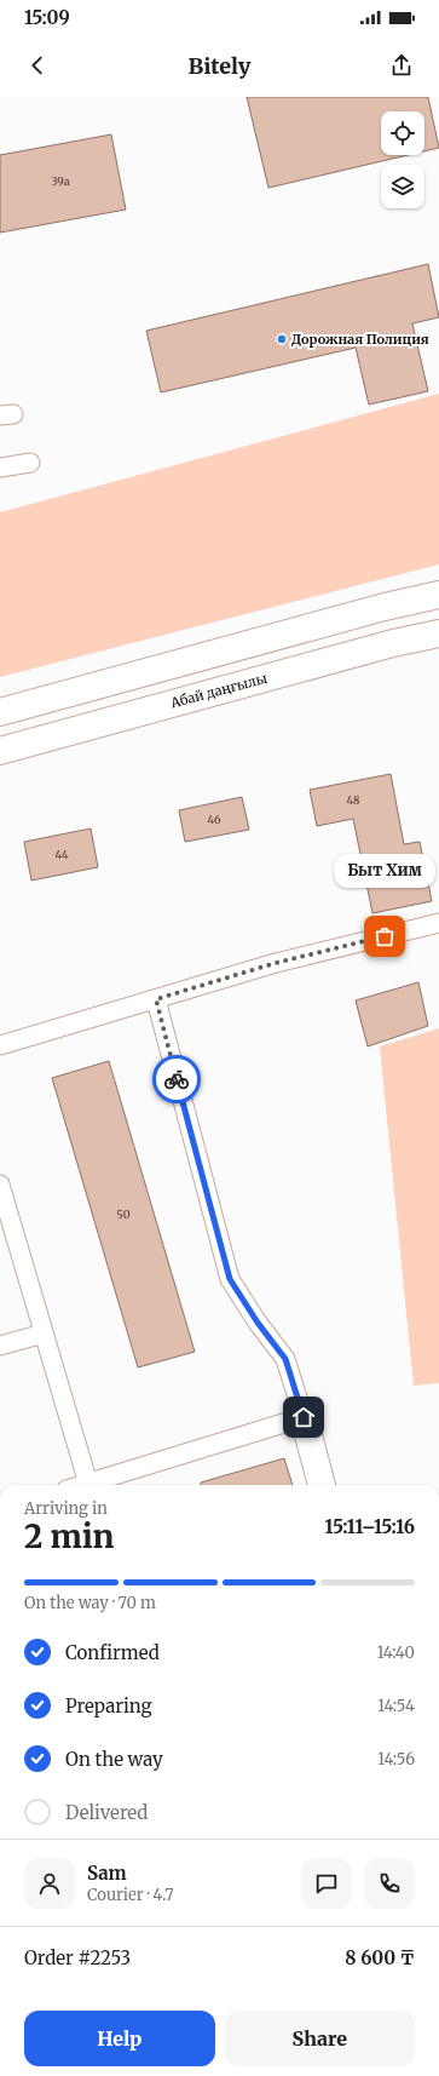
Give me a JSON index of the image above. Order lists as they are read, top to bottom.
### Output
{
  "streets": {
    "main road": ["Абай даңғылы"]
  },
  "places": ["Дорожная Полиция", "Быт Хим"],
  "house_numbers": [
    "39а",
    "48",
    "46",
    "44",
    "50"
  ],
  "page": {
    "status": "15:09",
    "header": "Bitely",
    "bubble": "Быт Хим",
    "heading": ["2 min", "Arriving in", "15:11–15:16"],
    "panel": [
      "Sam",
      "Courier · 4.7",
      "Order #2253",
      "8 600 ₸"
    ],
    "bar": "On the way · 70 m",
    "list": [
      ["Confirmed", "14:40"],
      ["Preparing", "14:54"],
      ["On the way", "14:56"],
      "Delivered"
    ],
    "buttons": ["Help", "Share"]
  }
}
